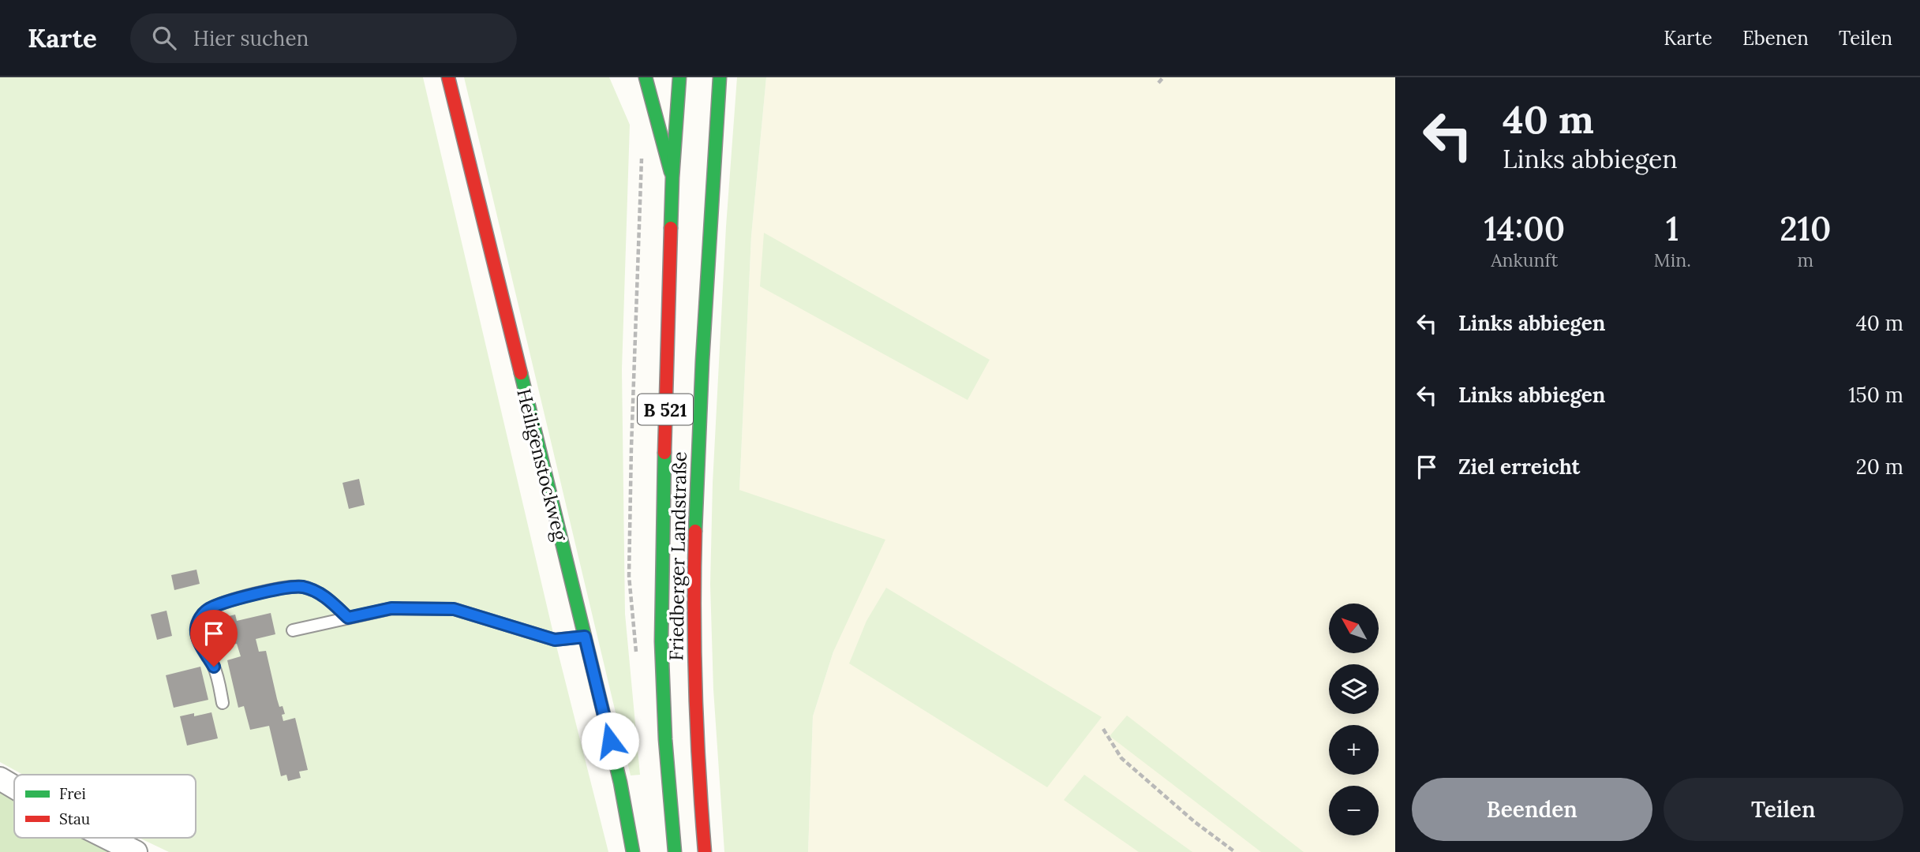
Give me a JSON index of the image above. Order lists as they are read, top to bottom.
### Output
{
  "streets": {
    "main road": ["B 521", "Heiligenstockweg", "Friedberger Landstraße"]
  },
  "crossings": [
    ["B 521", "Friedberger Landstraße"]
  ],
  "legend": ["Frei", "Stau"],
  "north": "top left",
  "page": {
    "header": "Karte",
    "search": "Hier suchen",
    "nav": ["Karte", "Ebenen", "Teilen"],
    "turn": ["40 m", "Links abbiegen"],
    "eta": [
      "14:00",
      "Ankunft",
      "1",
      "Min.",
      "210",
      "m"
    ],
    "list": [
      {
        "name": "Links abbiegen",
        "value": "40 m"
      },
      {
        "name": "Links abbiegen",
        "value": "150 m"
      },
      {
        "name": "Ziel erreicht",
        "value": "20 m"
      }
    ],
    "map_buttons": ["+", "−"],
    "buttons": ["Beenden", "Teilen"]
  }
}
